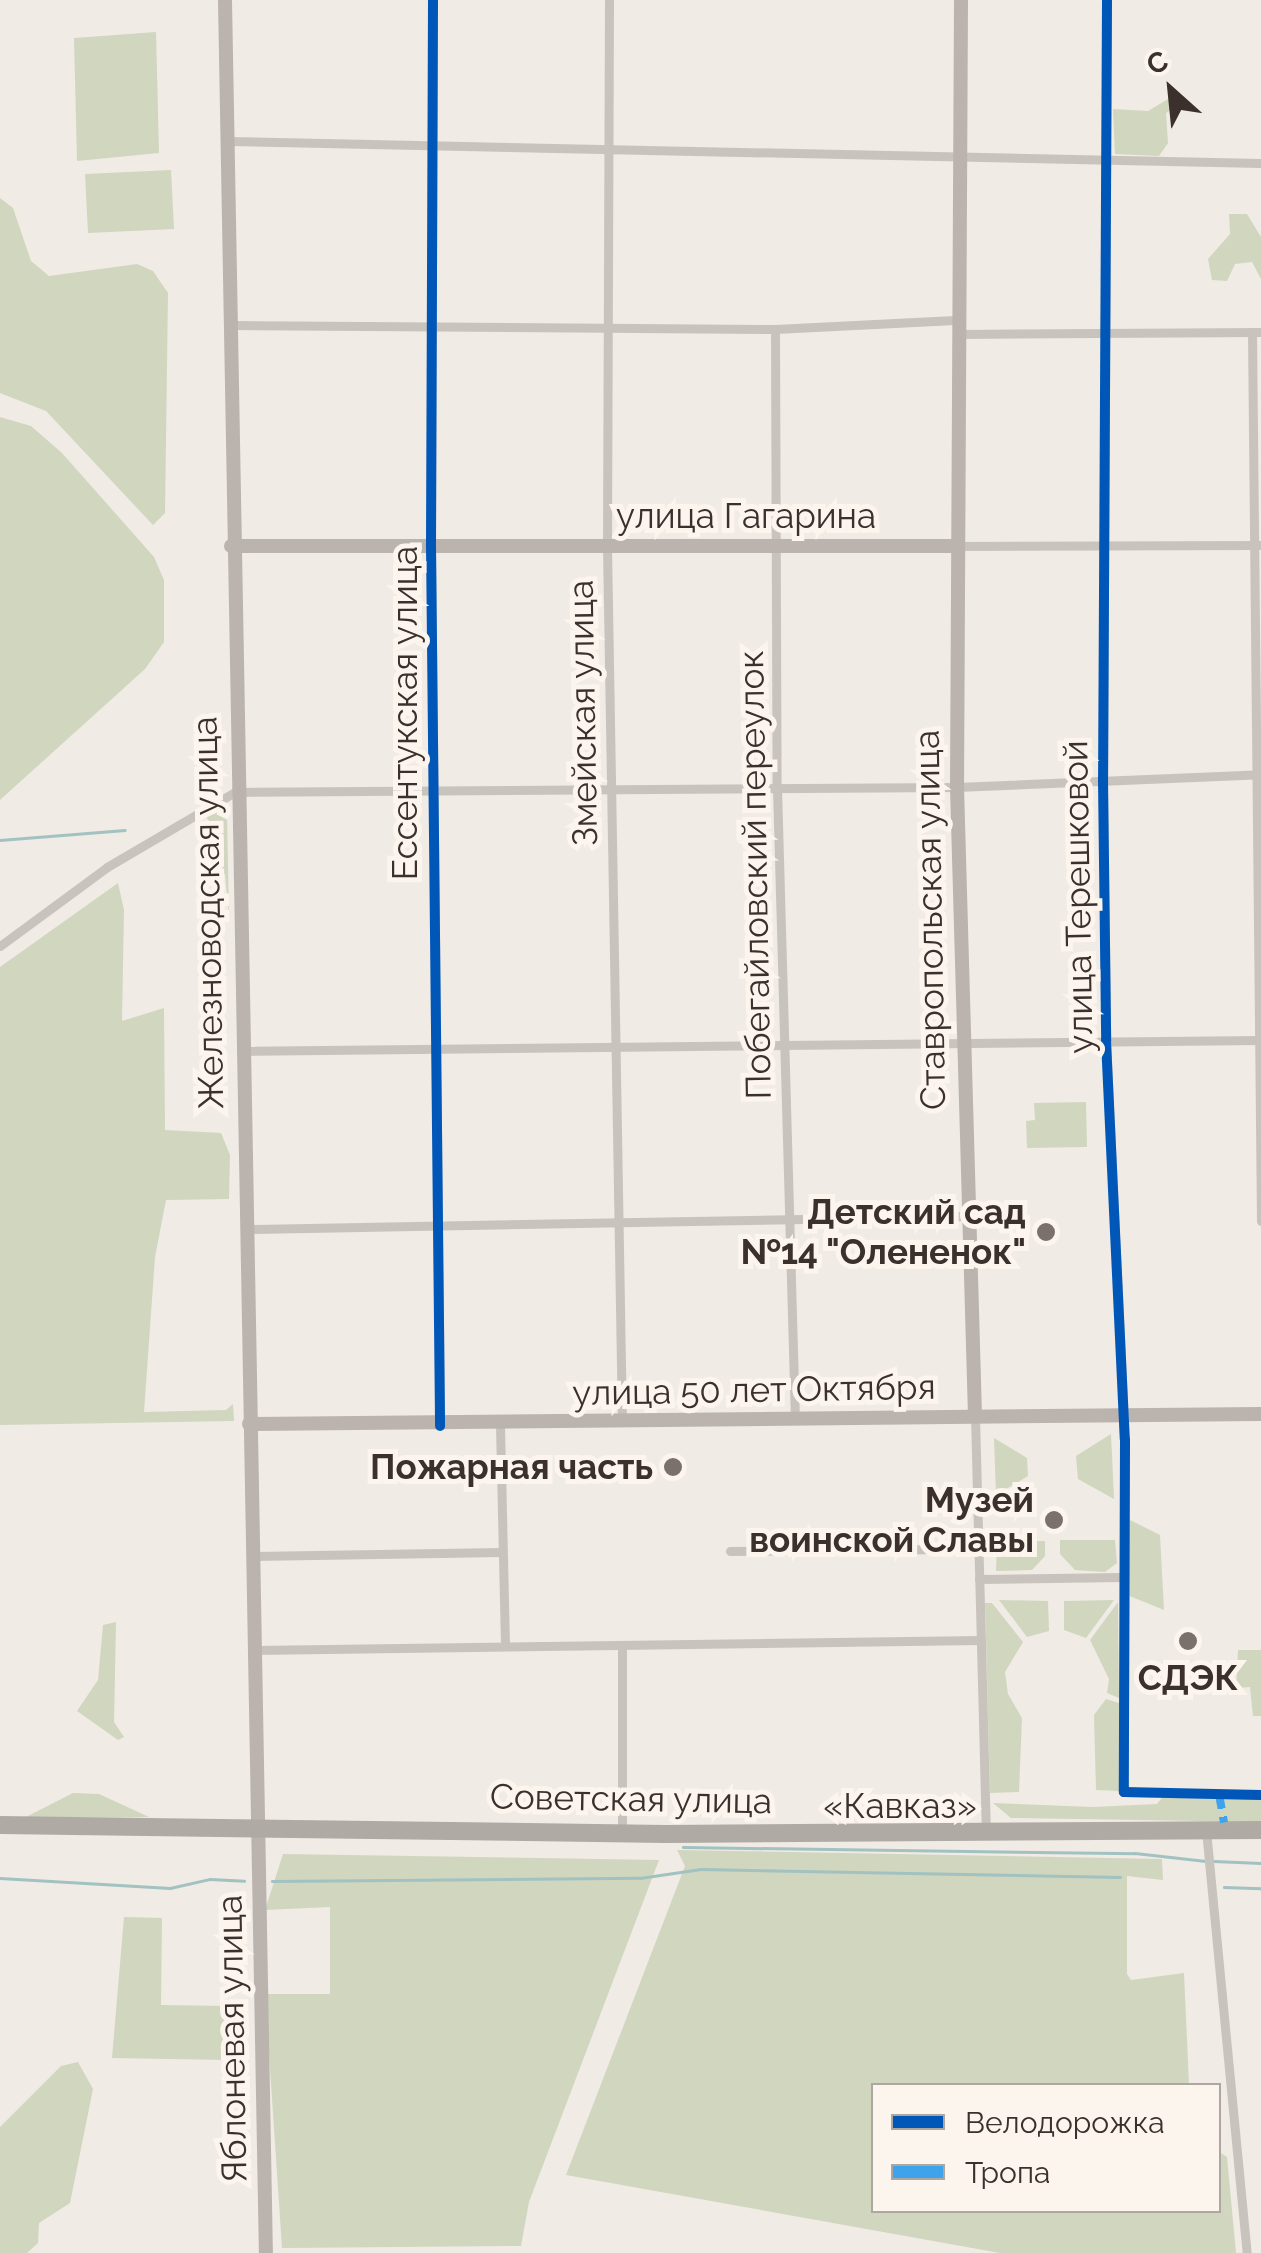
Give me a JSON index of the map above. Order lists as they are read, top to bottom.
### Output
{
  "streets": {
    "highway": ["Советская улица", "«Кавказ»"],
    "main road": [
      "улица Гагарина",
      "Железноводская улица",
      "Ставропольская улица",
      "улица 50 лет Октября",
      "Яблоневая улица"
    ],
    "street": [
      "Ессентукская улица",
      "Змейская улица",
      "Побегайловский переулок",
      "улица Терешковой"
    ]
  },
  "crossings": [
    ["улица Гагарина", "Ессентукская улица"],
    ["улица Гагарина", "Змейская улица"],
    ["улица Гагарина", "Побегайловский переулок"],
    ["улица Гагарина", "улица Терешковой"],
    ["улица Гагарина", "Железноводская улица"],
    ["улица Гагарина", "Ставропольская улица"],
    ["Ессентукская улица", "улица 50 лет Октября"],
    ["Змейская улица", "улица 50 лет Октября"],
    ["Побегайловский переулок", "улица 50 лет Октября"],
    ["улица Терешковой", "улица 50 лет Октября"],
    ["Железноводская улица", "улица 50 лет Октября"],
    ["Железноводская улица", "Советская улица"],
    ["Железноводская улица", "«Кавказ»"],
    ["Железноводская улица", "Яблоневая улица"],
    ["Ставропольская улица", "улица 50 лет Октября"],
    ["Ставропольская улица", "Советская улица"],
    ["Ставропольская улица", "«Кавказ»"],
    ["Советская улица", "«Кавказ»"],
    ["Советская улица", "Яблоневая улица"],
    ["«Кавказ»", "Яблоневая улица"]
  ],
  "places": [
    "Детский сад №14 \"Олененок\"",
    "Пожарная часть",
    "Музей воинской Славы",
    "СДЭК"
  ],
  "legend": ["Велодорожка", "Тропа"],
  "north": "top left"
}
